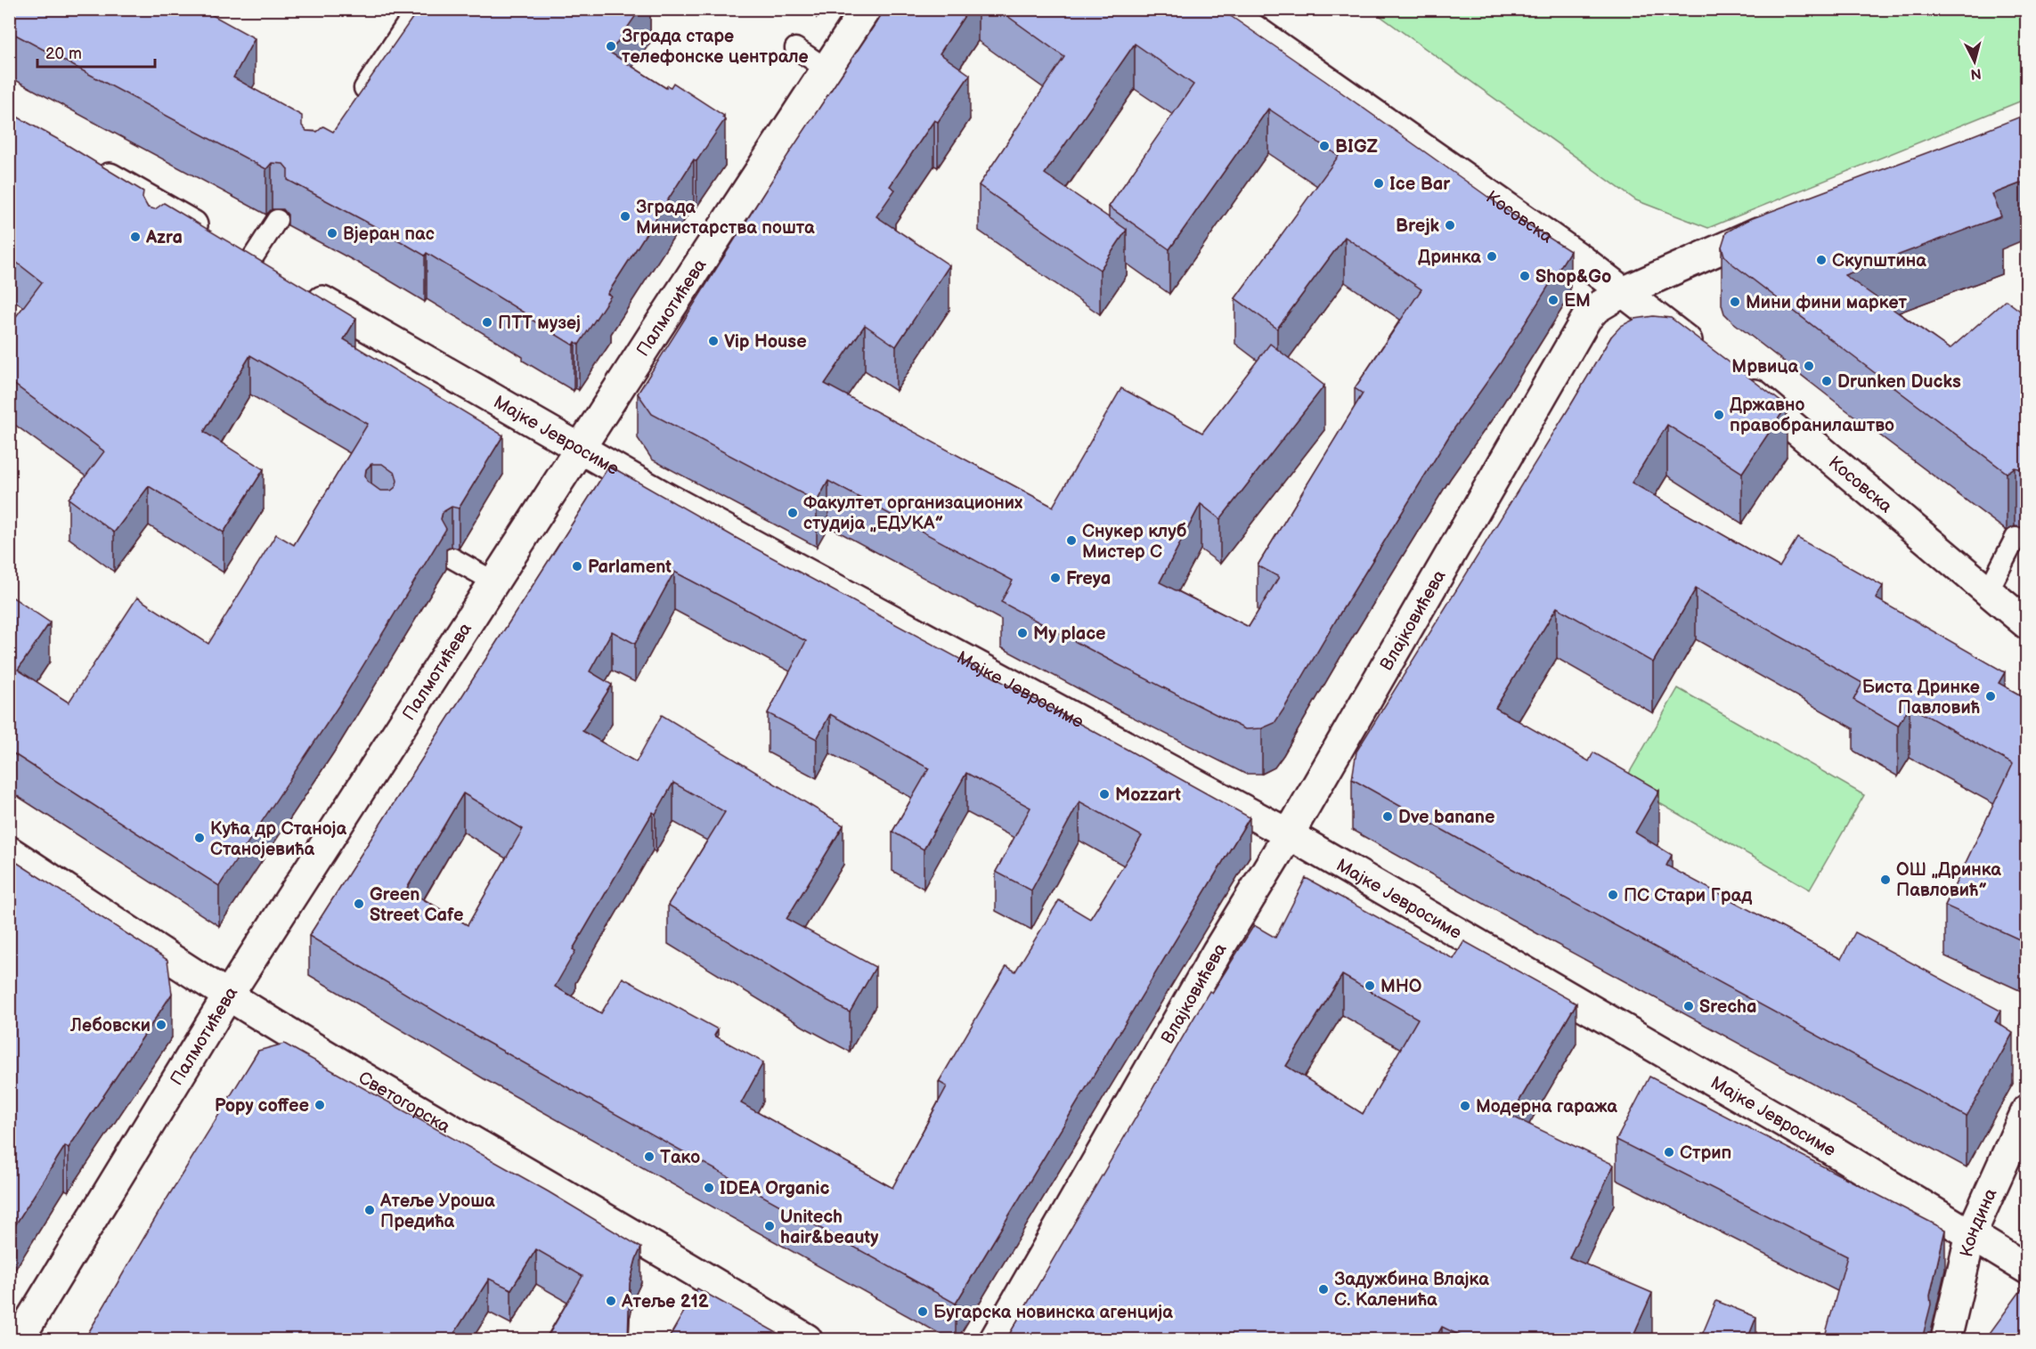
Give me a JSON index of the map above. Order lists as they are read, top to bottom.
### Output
{
  "streets": {
    "street": [
      "Косовска",
      "Палмотићева",
      "Мајке Јевросиме",
      "Влајковићева",
      "Светогорска",
      "Кондина"
    ]
  },
  "crossings": [
    ["Косовска", "Влајковићева"],
    ["Палмотићева", "Мајке Јевросиме"],
    ["Палмотићева", "Светогорска"],
    ["Мајке Јевросиме", "Влајковићева"],
    ["Мајке Јевросиме", "Кондина"]
  ],
  "places": [
    "Зграда старе телефонске централе",
    "BIGZ",
    "Ice Bar",
    "Зграда Министарства пошта",
    "Brejk",
    "Вјеран пас",
    "Azra",
    "Дринка",
    "Скупштина",
    "Shop&Go",
    "ЕМ",
    "Мини фини маркет",
    "ПТТ музеј",
    "Vip House",
    "Мрвица",
    "Drunken Ducks",
    "Државно правобранилаштво",
    "Факултет организационих студија „ЕДУКА”",
    "Снукер клуб Мистер С",
    "Parlament",
    "Freya",
    "My place",
    "Биста Дринке Павловић",
    "Mozzart",
    "Dve banane",
    "Кућа др Станоја Станојевића",
    "ОШ „Дринка Павловић”",
    "ПС Стари Град",
    "Green Street Cafe",
    "МНО",
    "Srecha",
    "Лебовски",
    "Popy coffee",
    "Модерна гаража",
    "Стрип",
    "Тако",
    "IDEA Organic",
    "Атеље Уроша Предића",
    "Unitech hair&beauty",
    "Задужбина Влајка С. Каленића",
    "Атеље 212",
    "Бугарска новинска агенција"
  ],
  "scale_bar": "20 m",
  "north": "bottom"
}
